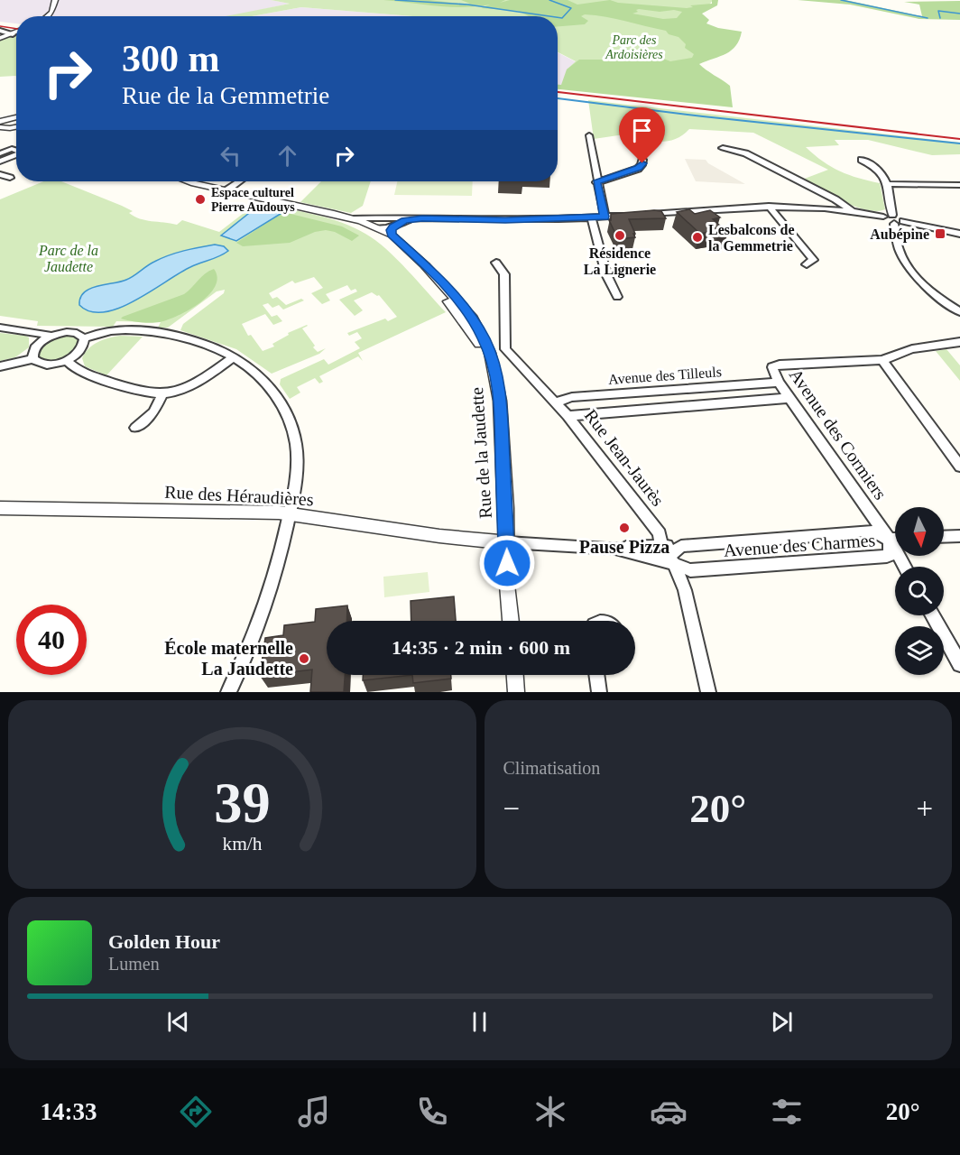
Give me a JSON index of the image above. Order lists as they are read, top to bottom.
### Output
{
  "streets": {
    "street": [
      "Avenue des Tilleuls",
      "Avenue des Cormiers",
      "Rue de la Jaudette",
      "Rue Jean-Jaurès",
      "Rue des Héraudières",
      "Avenue des Charmes"
    ]
  },
  "crossings": [
    ["Avenue des Tilleuls", "Avenue des Cormiers"],
    ["Avenue des Tilleuls", "Rue Jean-Jaurès"],
    ["Avenue des Cormiers", "Avenue des Charmes"],
    ["Rue de la Jaudette", "Rue des Héraudières"],
    ["Rue de la Jaudette", "Avenue des Charmes"],
    ["Rue Jean-Jaurès", "Avenue des Charmes"],
    ["Rue des Héraudières", "Avenue des Charmes"]
  ],
  "parks": ["Parc des Ardoisières", "Parc de la Jaudette"],
  "places": {
    "other": [
      "Espace culturel Pierre Audouys",
      "Résidence La Lignerie",
      "Lesbalcons de la Gemmetrie",
      "Pause Pizza",
      "École maternelle La Jaudette"
    ],
    "transit": ["Aubépine"]
  },
  "north": "bottom",
  "page": {
    "turn": ["300 m", "Rue de la Gemmetrie"],
    "limit": "40",
    "trip": "14:35 · 2 min · 600 m",
    "tile": "Climatisation",
    "heat": ["−", "20°", "+"],
    "song": ["Golden Hour", "Lumen"],
    "tabs": ["14:33", "20°"],
    "gauge": ["39", "km/h"]
  }
}
